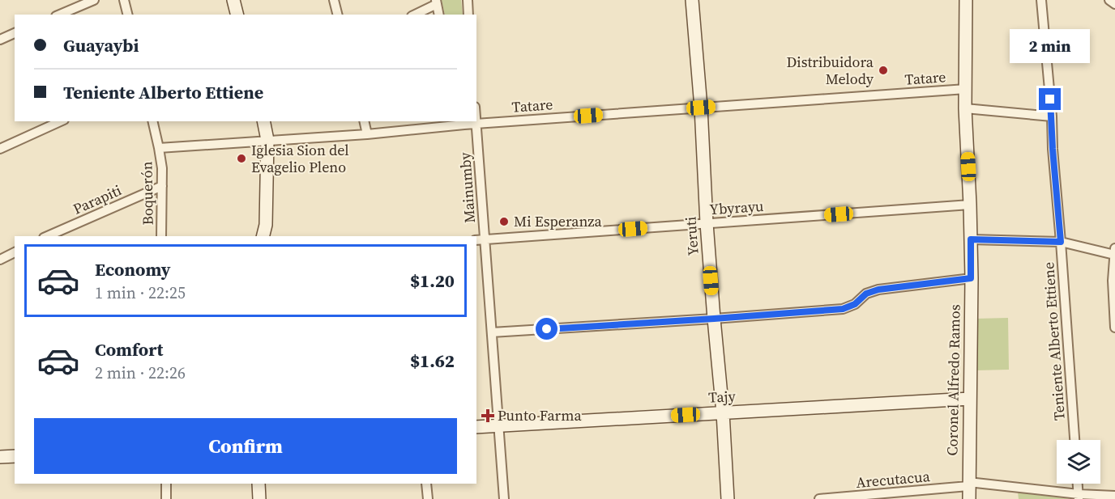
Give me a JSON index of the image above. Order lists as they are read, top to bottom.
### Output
{
  "streets": {
    "street": [
      "Tatare",
      "Mainumby",
      "Boquerón",
      "Parapiti",
      "Ybyrayu",
      "Yeruti",
      "Teniente Alberto Ettiene",
      "Coronel Alfredo Ramos",
      "Tajy",
      "Arecutacua"
    ]
  },
  "crossings": [
    ["Tatare", "Mainumby"],
    ["Tatare", "Boquerón"],
    ["Tatare", "Yeruti"],
    ["Tatare", "Coronel Alfredo Ramos"],
    ["Mainumby", "Ybyrayu"],
    ["Mainumby", "Tajy"],
    ["Boquerón", "Parapiti"],
    ["Ybyrayu", "Yeruti"],
    ["Ybyrayu", "Coronel Alfredo Ramos"],
    ["Yeruti", "Tajy"],
    ["Coronel Alfredo Ramos", "Tajy"],
    ["Coronel Alfredo Ramos", "Arecutacua"]
  ],
  "places": {
    "other": ["Distribuidora Melody", "Iglesia Sion del Evagelio Pleno", "Mi Esperanza"],
    "health": ["Punto Farma"]
  },
  "page": {
    "banner": ["Guayaybi", "Teniente Alberto Ettiene"],
    "bubble": "2 min",
    "list": [
      {
        "name": "Economy",
        "note": "1 min · 22:25",
        "value": "$1.20"
      },
      {
        "name": "Comfort",
        "note": "2 min · 22:26",
        "value": "$1.62"
      }
    ],
    "buttons": "Confirm"
  }
}
